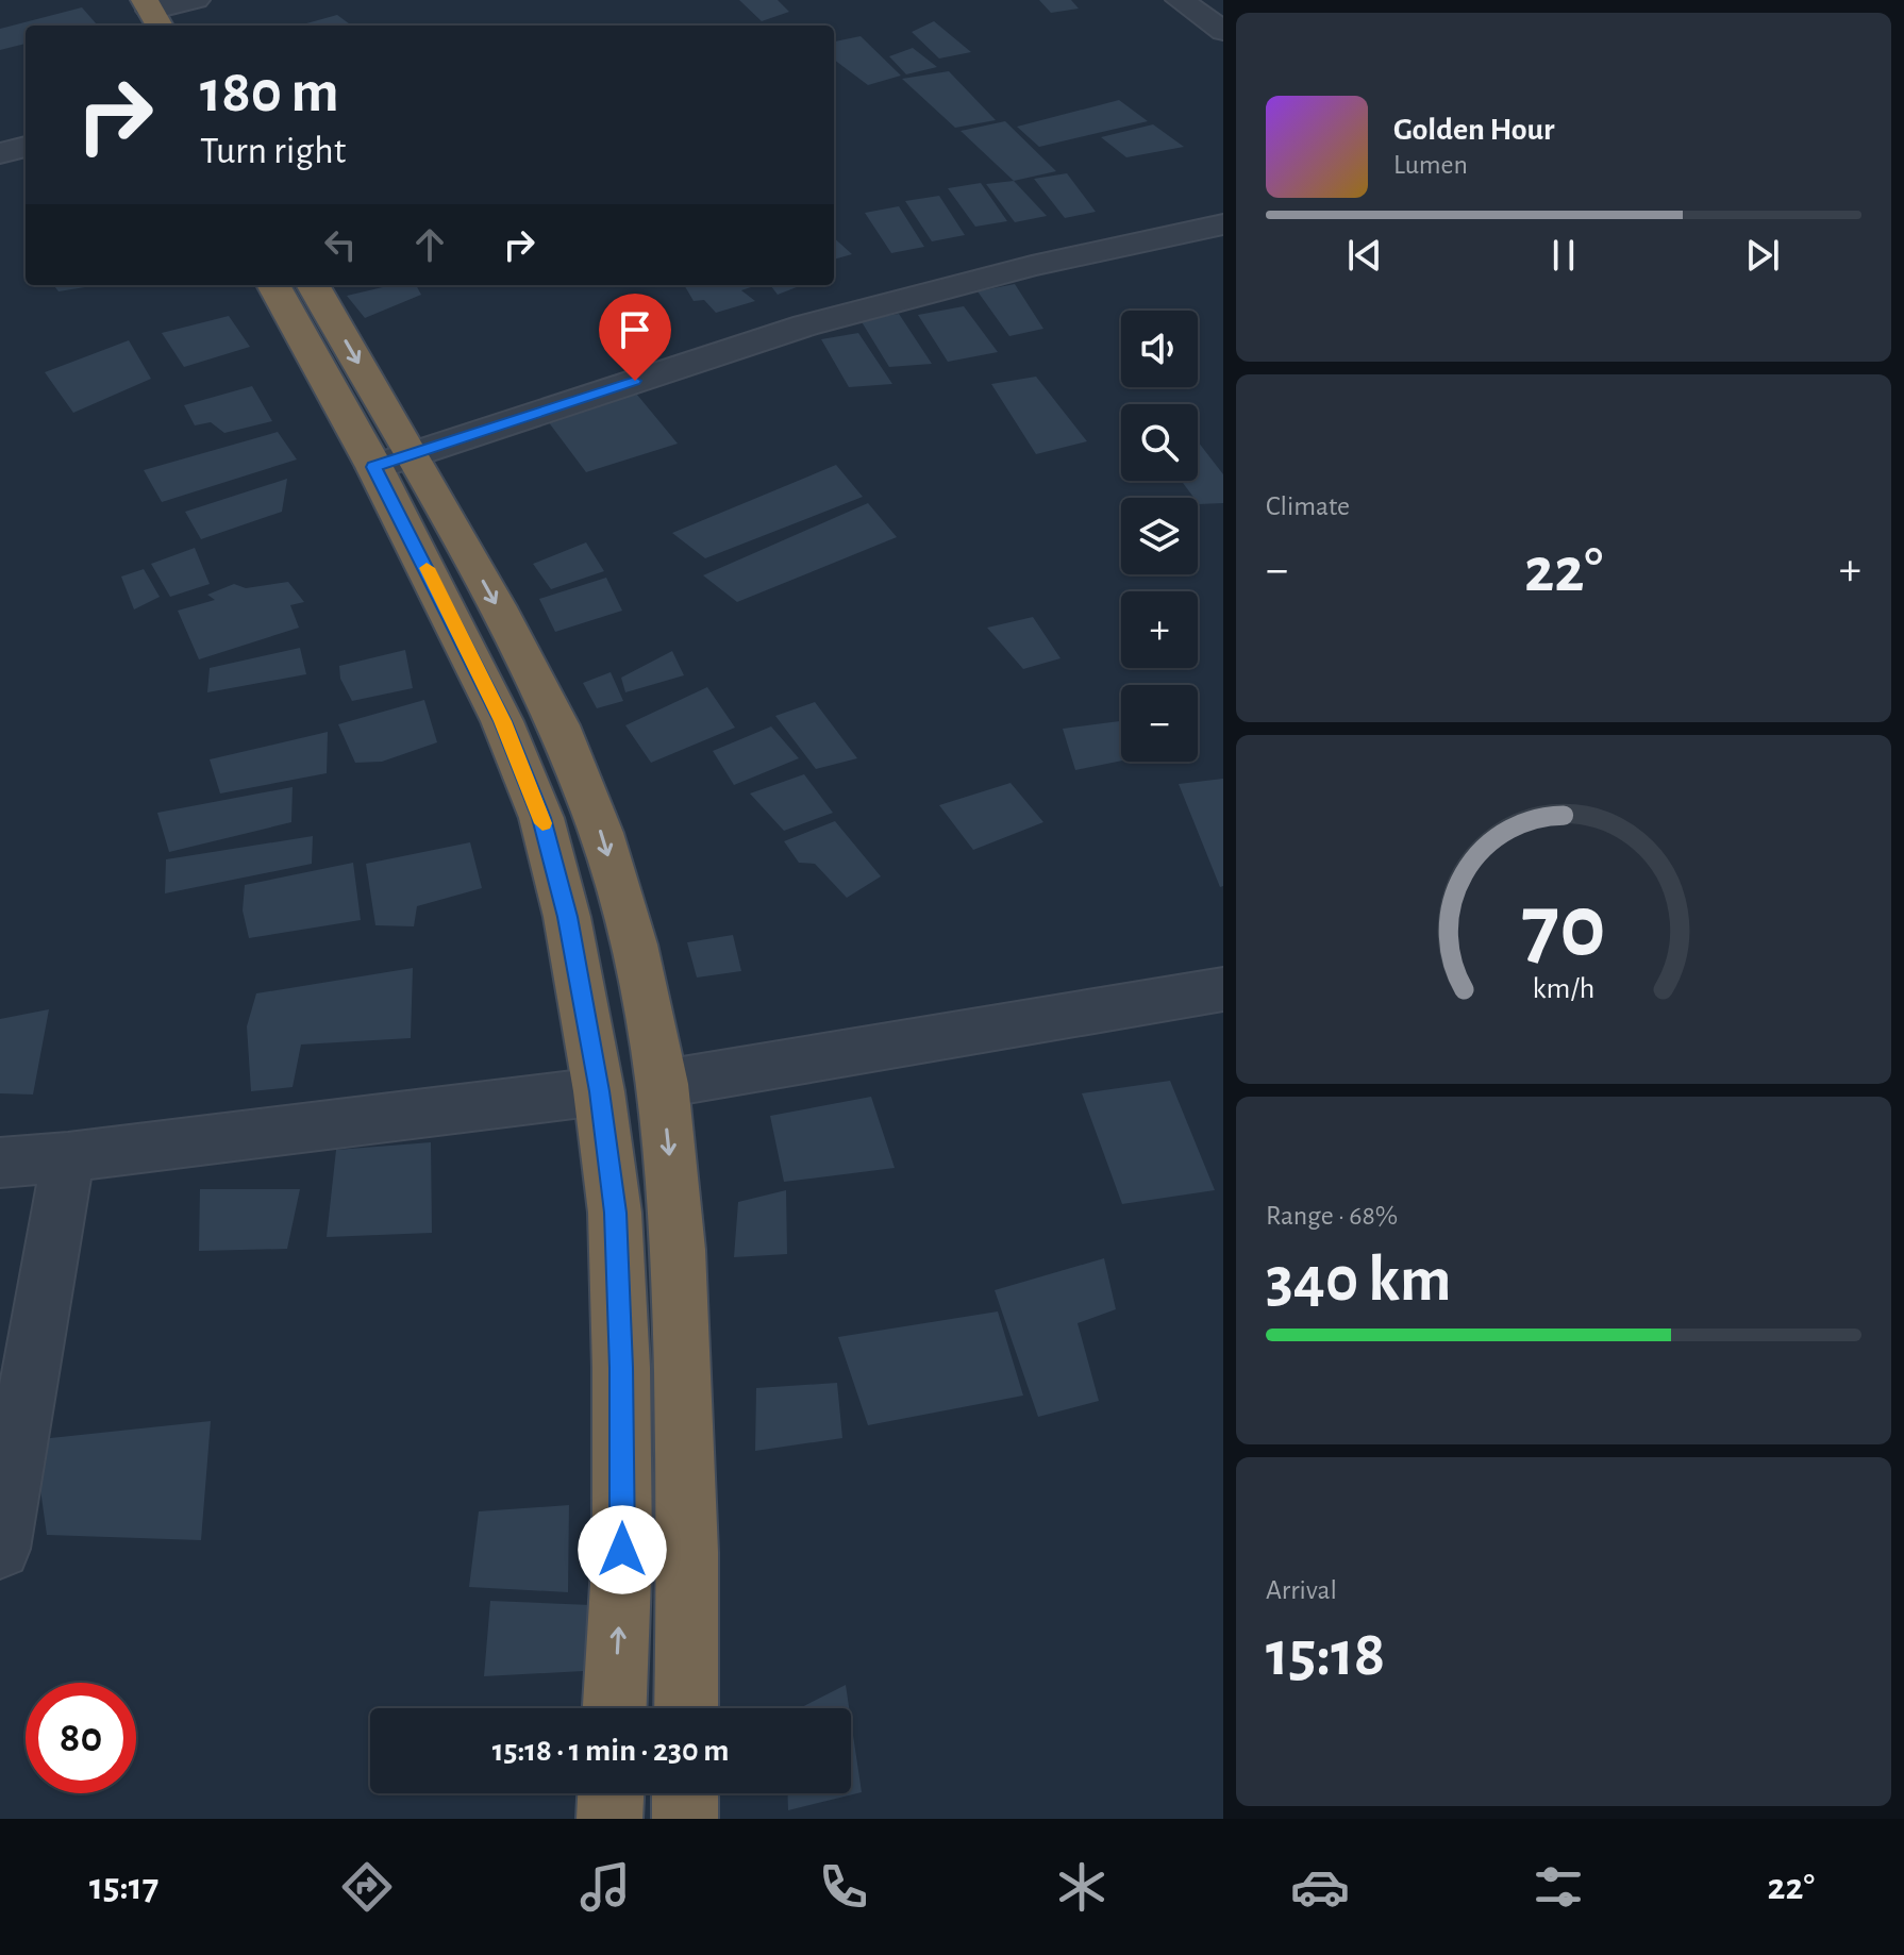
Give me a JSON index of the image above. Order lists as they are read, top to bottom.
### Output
{
  "page": {
    "turn": ["180 m", "Turn right"],
    "song": ["Golden Hour", "Lumen"],
    "map_buttons": ["+", "−"],
    "tile": [
      "Climate",
      ["Range · 68%", "340 km"],
      ["Arrival", "15:18"]
    ],
    "heat": ["−", "22°", "+"],
    "limit": "80",
    "trip": "15:18 · 1 min · 230 m",
    "tabs": ["15:17", "22°"],
    "gauge": ["70", "km/h"]
  }
}
